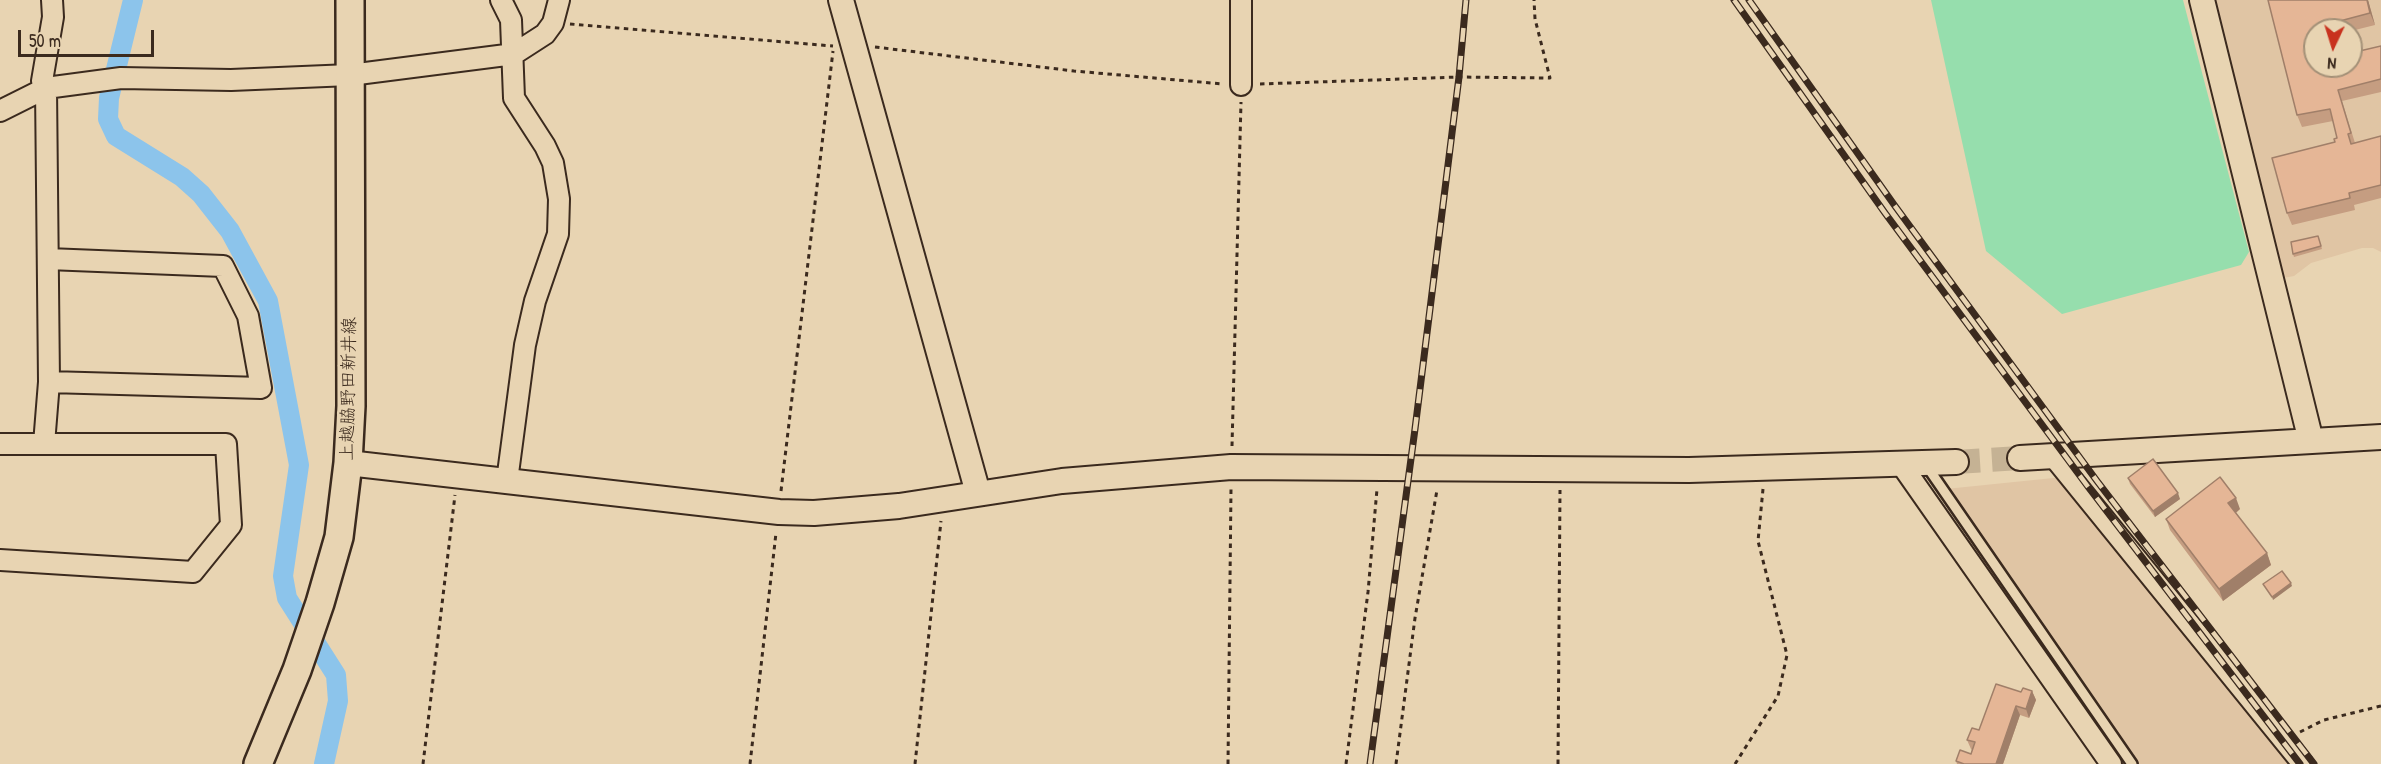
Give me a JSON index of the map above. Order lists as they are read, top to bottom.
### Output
{
  "streets": {
    "main road": ["上越脇野田新井線"]
  },
  "scale_bar": "50 m",
  "north": "bottom"
}
